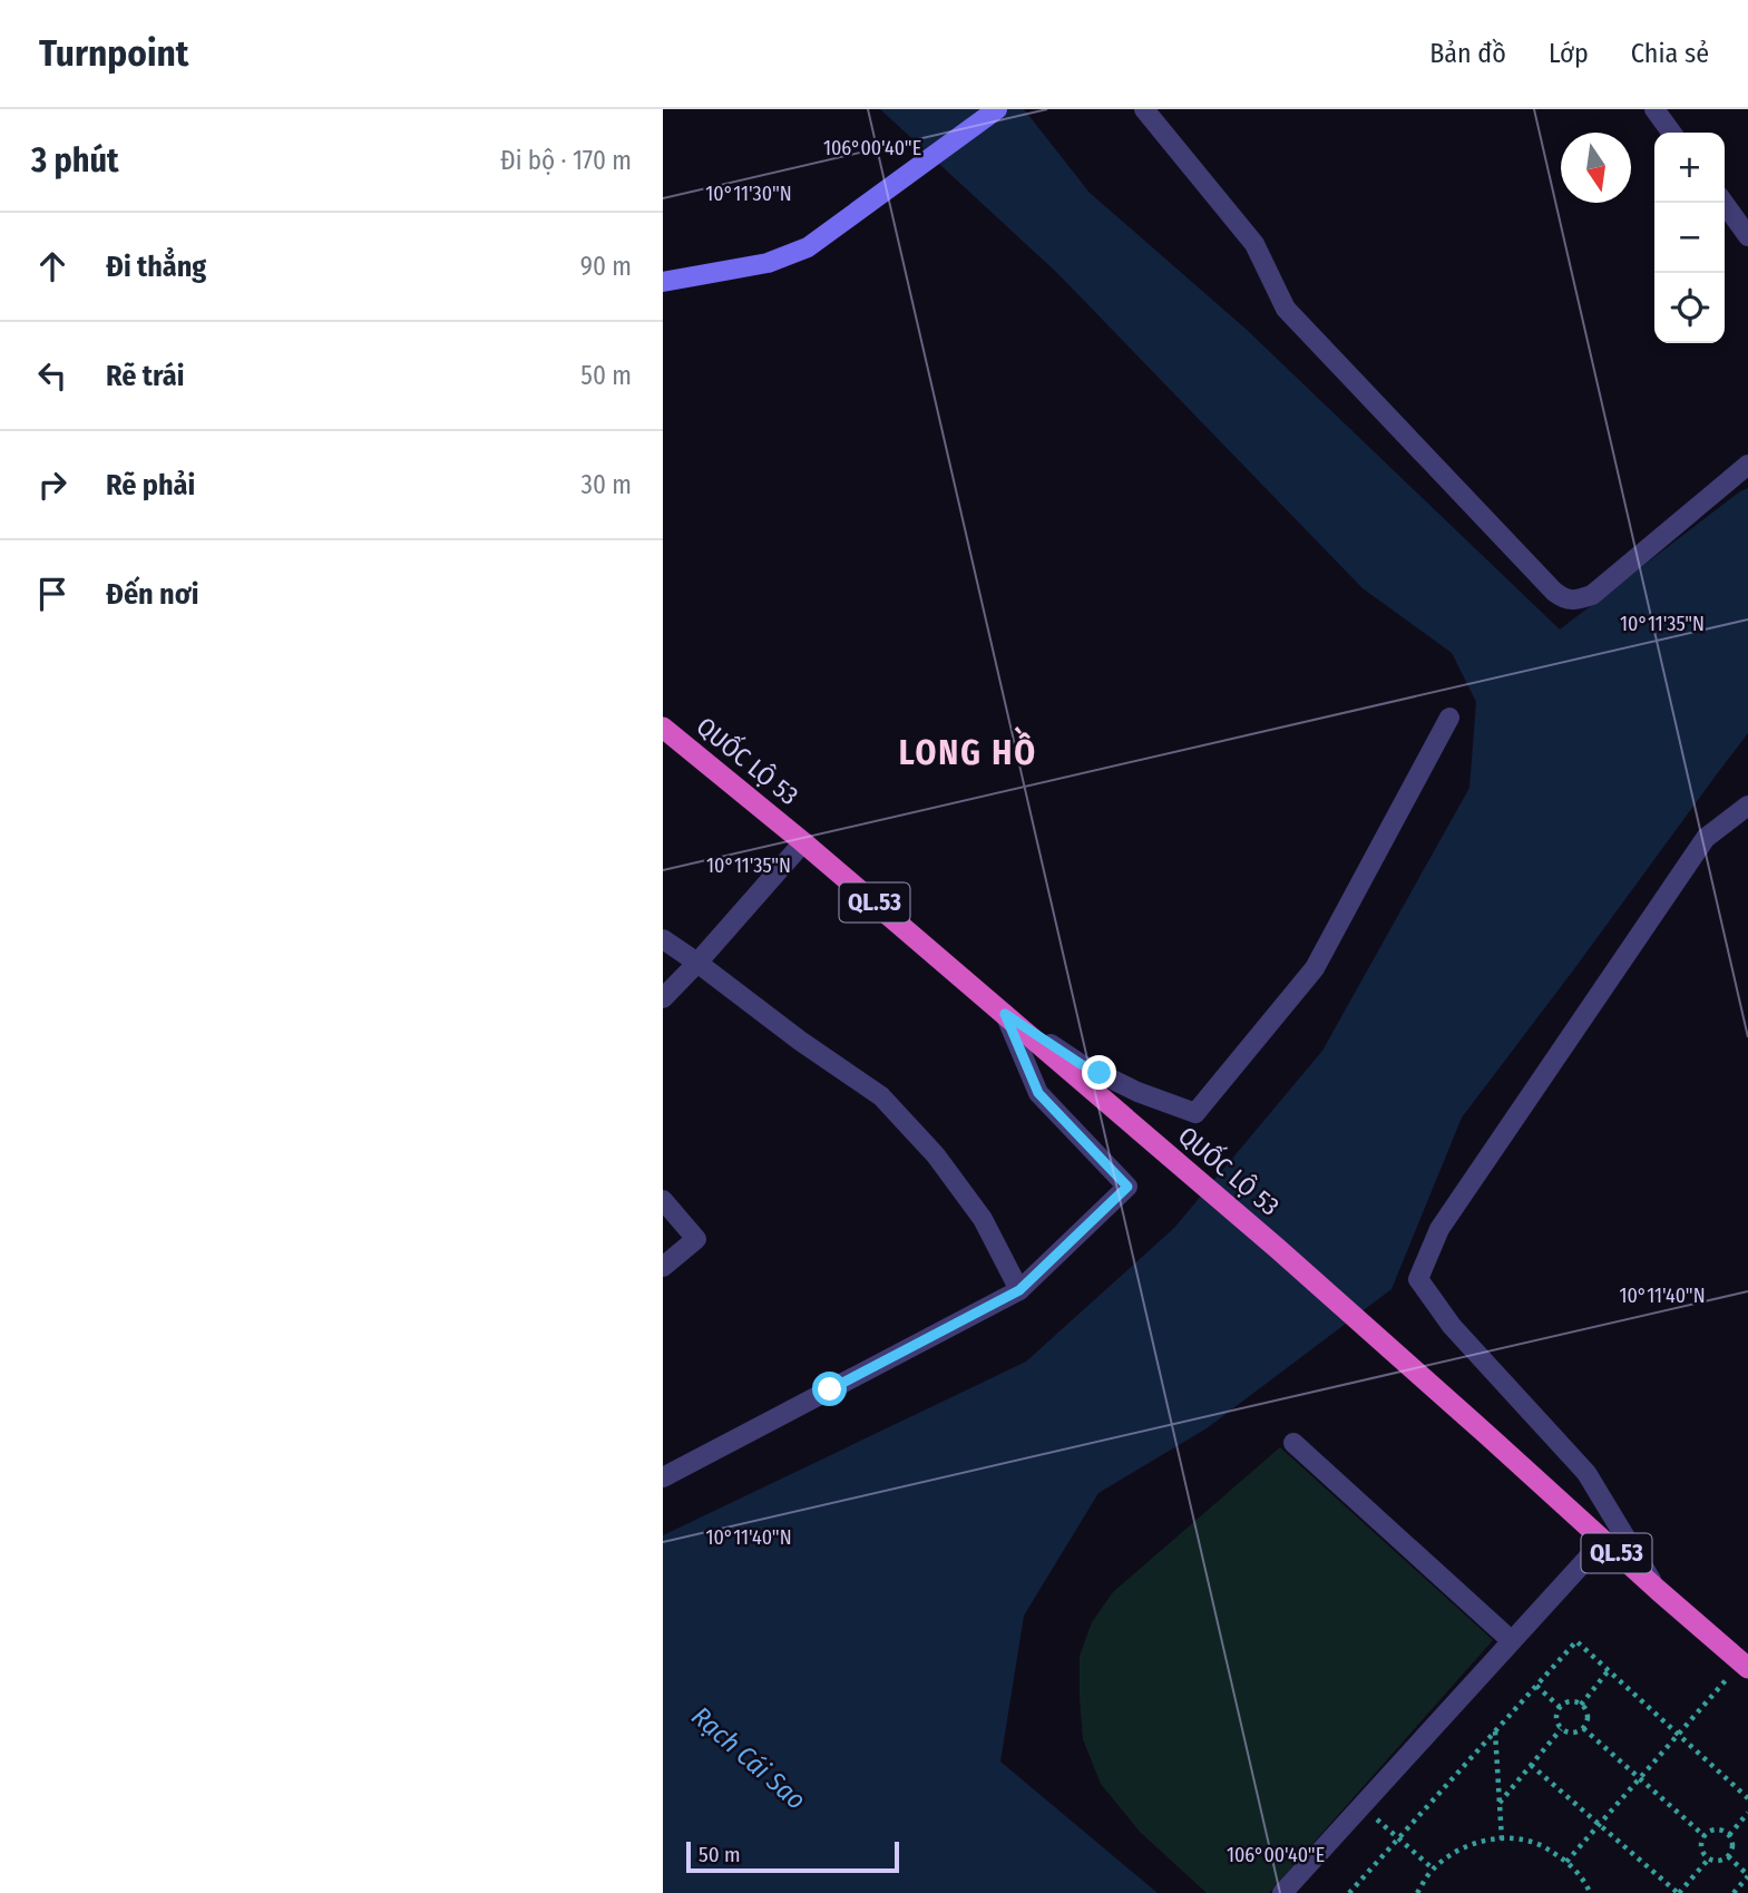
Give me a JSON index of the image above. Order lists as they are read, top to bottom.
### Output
{
  "streets": {
    "highway": ["QUỐC LỘ 53", "QL.53"]
  },
  "districts": ["LONG HỒ"],
  "water": ["Rạch Cái Sao"],
  "scale_bar": "50 m",
  "north": "bottom",
  "page": {
    "header": "Turnpoint",
    "nav": ["Bản đồ", "Lớp", "Chia sẻ"],
    "heading": ["3 phút", "Đi bộ · 170 m"],
    "map_buttons": ["+", "−"],
    "list": [
      ["Đi thẳng", "90 m"],
      ["Rẽ trái", "50 m"],
      ["Rẽ phải", "30 m"],
      "Đến nơi"
    ],
    "scale": "50 m"
  },
  "coordinates": [
    "106°00'40\"E",
    "10°11'30\"N",
    "10°11'35\"N",
    "10°11'40\"N"
  ]
}
